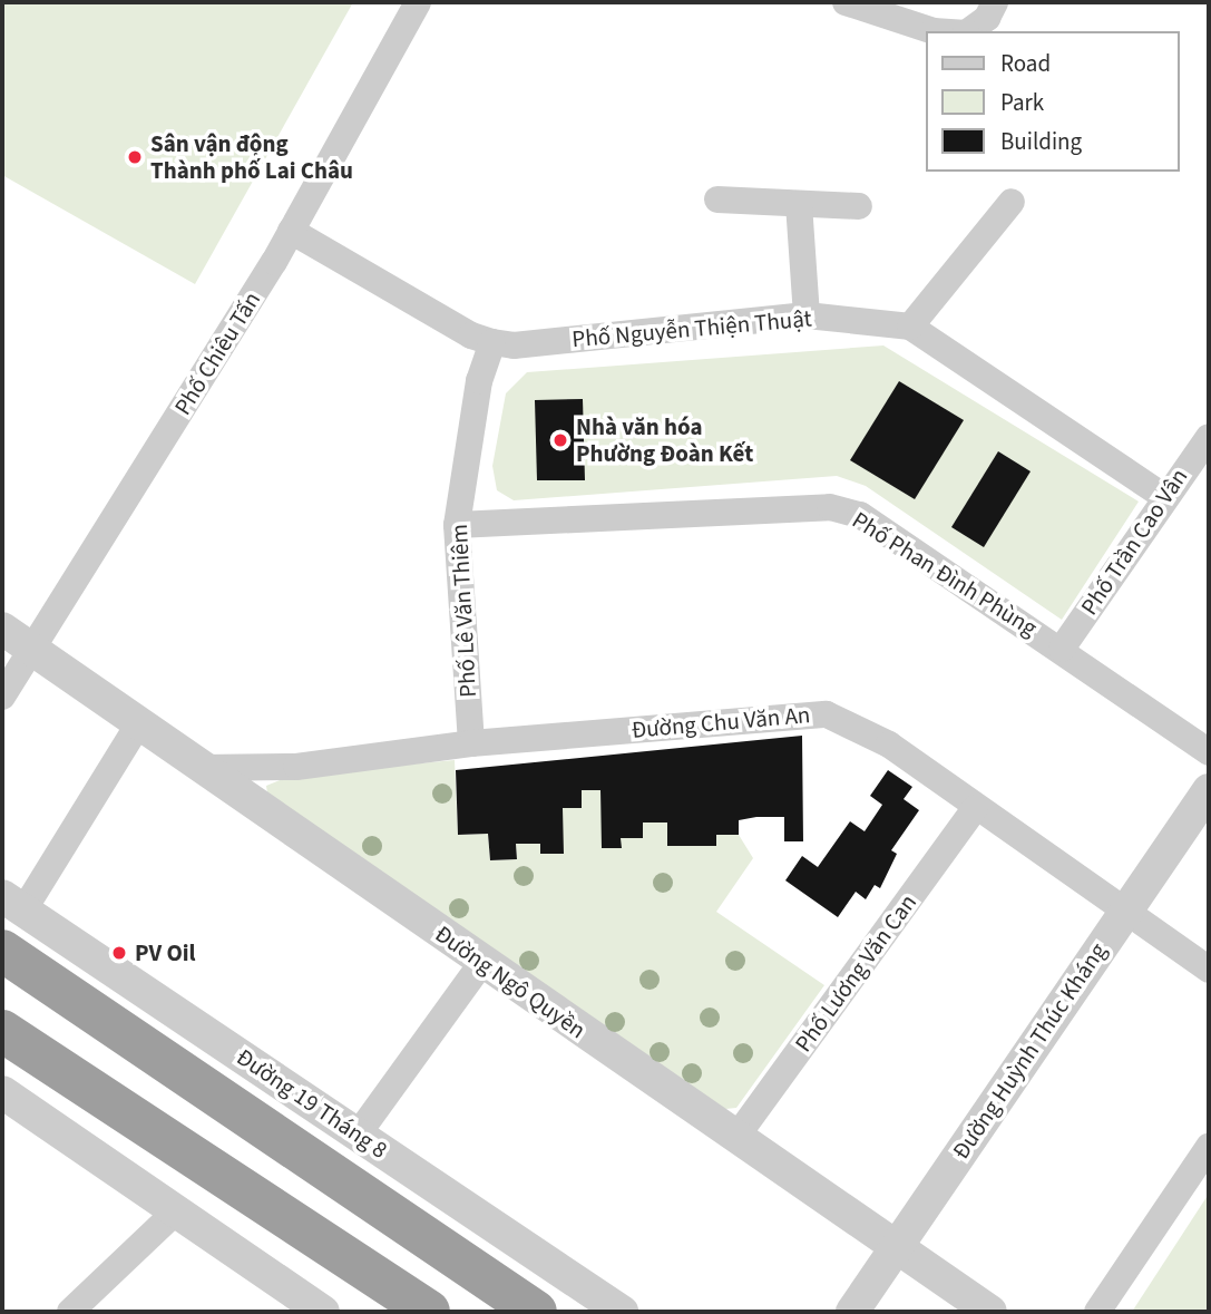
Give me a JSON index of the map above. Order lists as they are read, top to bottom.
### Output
{
  "streets": {
    "highway": ["Đường 19 Tháng 8"],
    "street": [
      "Phố Nguyễn Thiện Thuật",
      "Phố Chiêu Tấn",
      "Phố Trần Cao Vân",
      "Phố Phan Đình Phùng",
      "Phố Lê Văn Thiêm",
      "Đường Chu Văn An",
      "Phố Lương Văn Can",
      "Đường Ngô Quyền",
      "Đường Huỳnh Thúc Kháng"
    ]
  },
  "crossings": [
    ["Phố Nguyễn Thiện Thuật", "Phố Chiêu Tấn"],
    ["Phố Nguyễn Thiện Thuật", "Phố Trần Cao Vân"],
    ["Phố Nguyễn Thiện Thuật", "Phố Lê Văn Thiêm"],
    ["Phố Chiêu Tấn", "Đường Ngô Quyền"],
    ["Phố Trần Cao Vân", "Phố Phan Đình Phùng"],
    ["Phố Phan Đình Phùng", "Phố Lê Văn Thiêm"],
    ["Phố Lê Văn Thiêm", "Đường Chu Văn An"],
    ["Đường Chu Văn An", "Phố Lương Văn Can"],
    ["Đường Chu Văn An", "Đường Ngô Quyền"],
    ["Đường Chu Văn An", "Đường Huỳnh Thúc Kháng"],
    ["Phố Lương Văn Can", "Đường Ngô Quyền"],
    ["Đường Ngô Quyền", "Đường Huỳnh Thúc Kháng"]
  ],
  "places": ["Sân vận động Thành phố Lai Châu", "Nhà văn hóa Phường Đoàn Kết", "PV Oil"],
  "legend": ["Road", "Park", "Building"]
}
